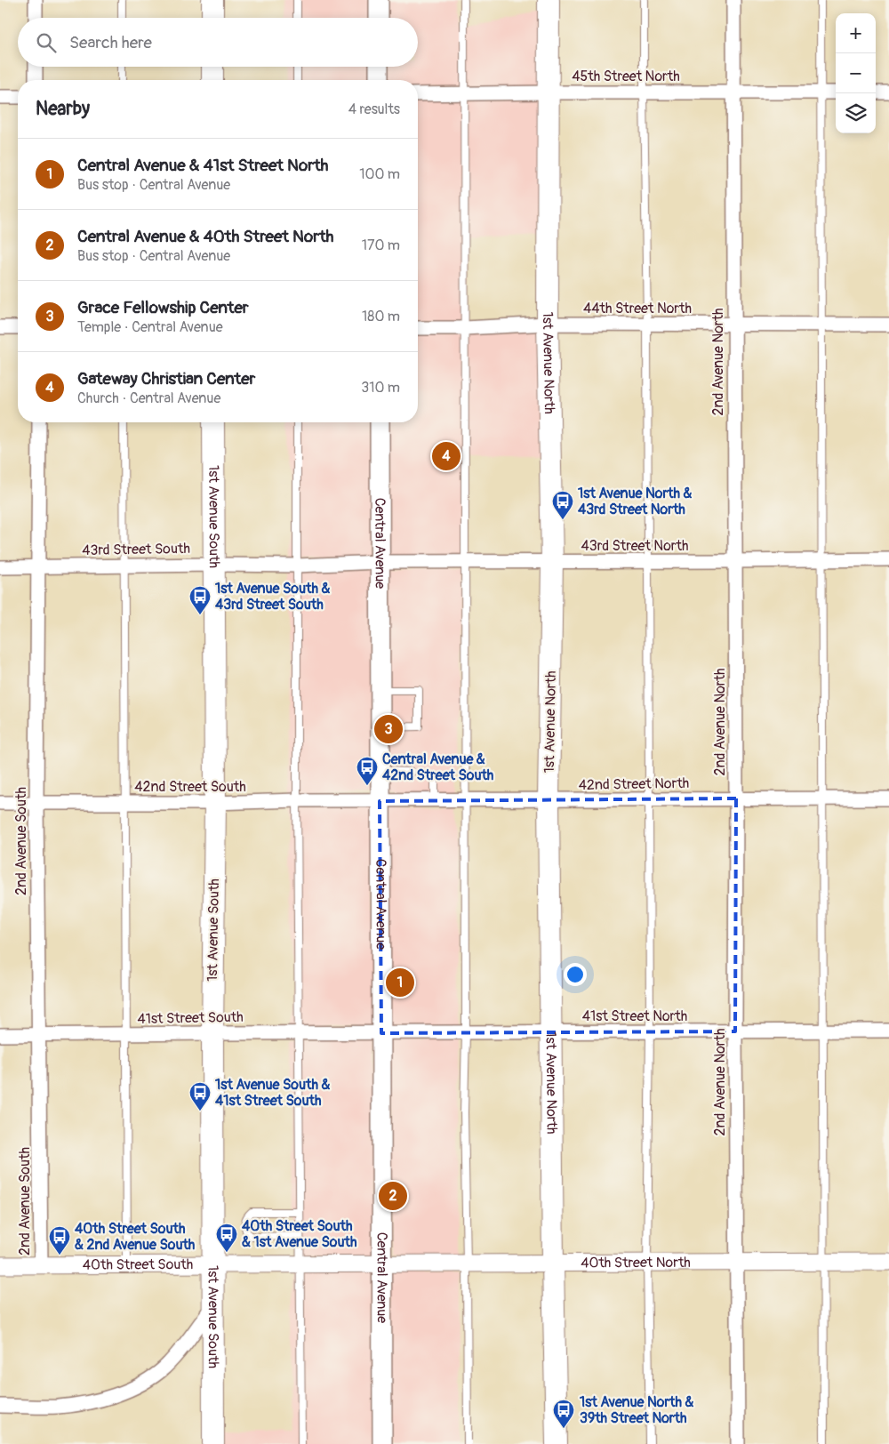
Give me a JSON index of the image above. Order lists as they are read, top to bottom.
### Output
{
  "streets": {
    "main road": ["1st Avenue North", "1st Avenue South", "Central Avenue"],
    "street": [
      "45th Street North",
      "44th Street North",
      "2nd Avenue North",
      "43rd Street North",
      "43rd Street South",
      "42nd Street North",
      "42nd Street South",
      "2nd Avenue South",
      "41st Street North",
      "41st Street South",
      "40th Street North",
      "40th Street South"
    ]
  },
  "crossings": [
    ["45th Street North", "1st Avenue North"],
    ["45th Street North", "2nd Avenue North"],
    ["44th Street North", "1st Avenue North"],
    ["44th Street North", "2nd Avenue North"],
    ["1st Avenue North", "43rd Street North"],
    ["1st Avenue North", "42nd Street North"],
    ["1st Avenue North", "41st Street North"],
    ["1st Avenue North", "40th Street North"],
    ["2nd Avenue North", "43rd Street North"],
    ["2nd Avenue North", "42nd Street North"],
    ["2nd Avenue North", "41st Street North"],
    ["2nd Avenue North", "40th Street North"],
    ["1st Avenue South", "43rd Street South"],
    ["1st Avenue South", "42nd Street South"],
    ["1st Avenue South", "41st Street South"],
    ["1st Avenue South", "40th Street South"],
    ["Central Avenue", "43rd Street North"],
    ["Central Avenue", "43rd Street South"],
    ["Central Avenue", "42nd Street North"],
    ["Central Avenue", "42nd Street South"],
    ["Central Avenue", "41st Street North"],
    ["Central Avenue", "41st Street South"],
    ["Central Avenue", "40th Street North"],
    ["Central Avenue", "40th Street South"],
    ["43rd Street North", "43rd Street South"],
    ["43rd Street South", "2nd Avenue South"],
    ["42nd Street North", "42nd Street South"],
    ["42nd Street South", "2nd Avenue South"],
    ["2nd Avenue South", "41st Street South"],
    ["2nd Avenue South", "40th Street South"],
    ["41st Street North", "41st Street South"],
    ["40th Street North", "40th Street South"]
  ],
  "places": {
    "bus stop": [
      "1st Avenue North & 43rd Street North",
      "1st Avenue South & 43rd Street South",
      "Central Avenue & 42nd Street South",
      "1st Avenue South & 41st Street South",
      "40th Street South & 1st Avenue South",
      "40th Street South & 2nd Avenue South",
      "1st Avenue North & 39th Street North"
    ]
  },
  "page": {
    "map_buttons": ["+", "−"],
    "search": "Search here",
    "heading": ["Nearby", "4 results"],
    "list": [
      {
        "mark": "1",
        "name": "Central Avenue & 41st Street North",
        "note": "Bus stop · Central Avenue",
        "value": "100 m"
      },
      {
        "mark": "2",
        "name": "Central Avenue & 40th Street North",
        "note": "Bus stop · Central Avenue",
        "value": "170 m"
      },
      {
        "mark": "3",
        "name": "Grace Fellowship Center",
        "note": "Temple · Central Avenue",
        "value": "180 m"
      },
      {
        "mark": "4",
        "name": "Gateway Christian Center",
        "note": "Church · Central Avenue",
        "value": "310 m"
      }
    ],
    "pins": [
      "4",
      "3",
      "1",
      "2"
    ]
  }
}
